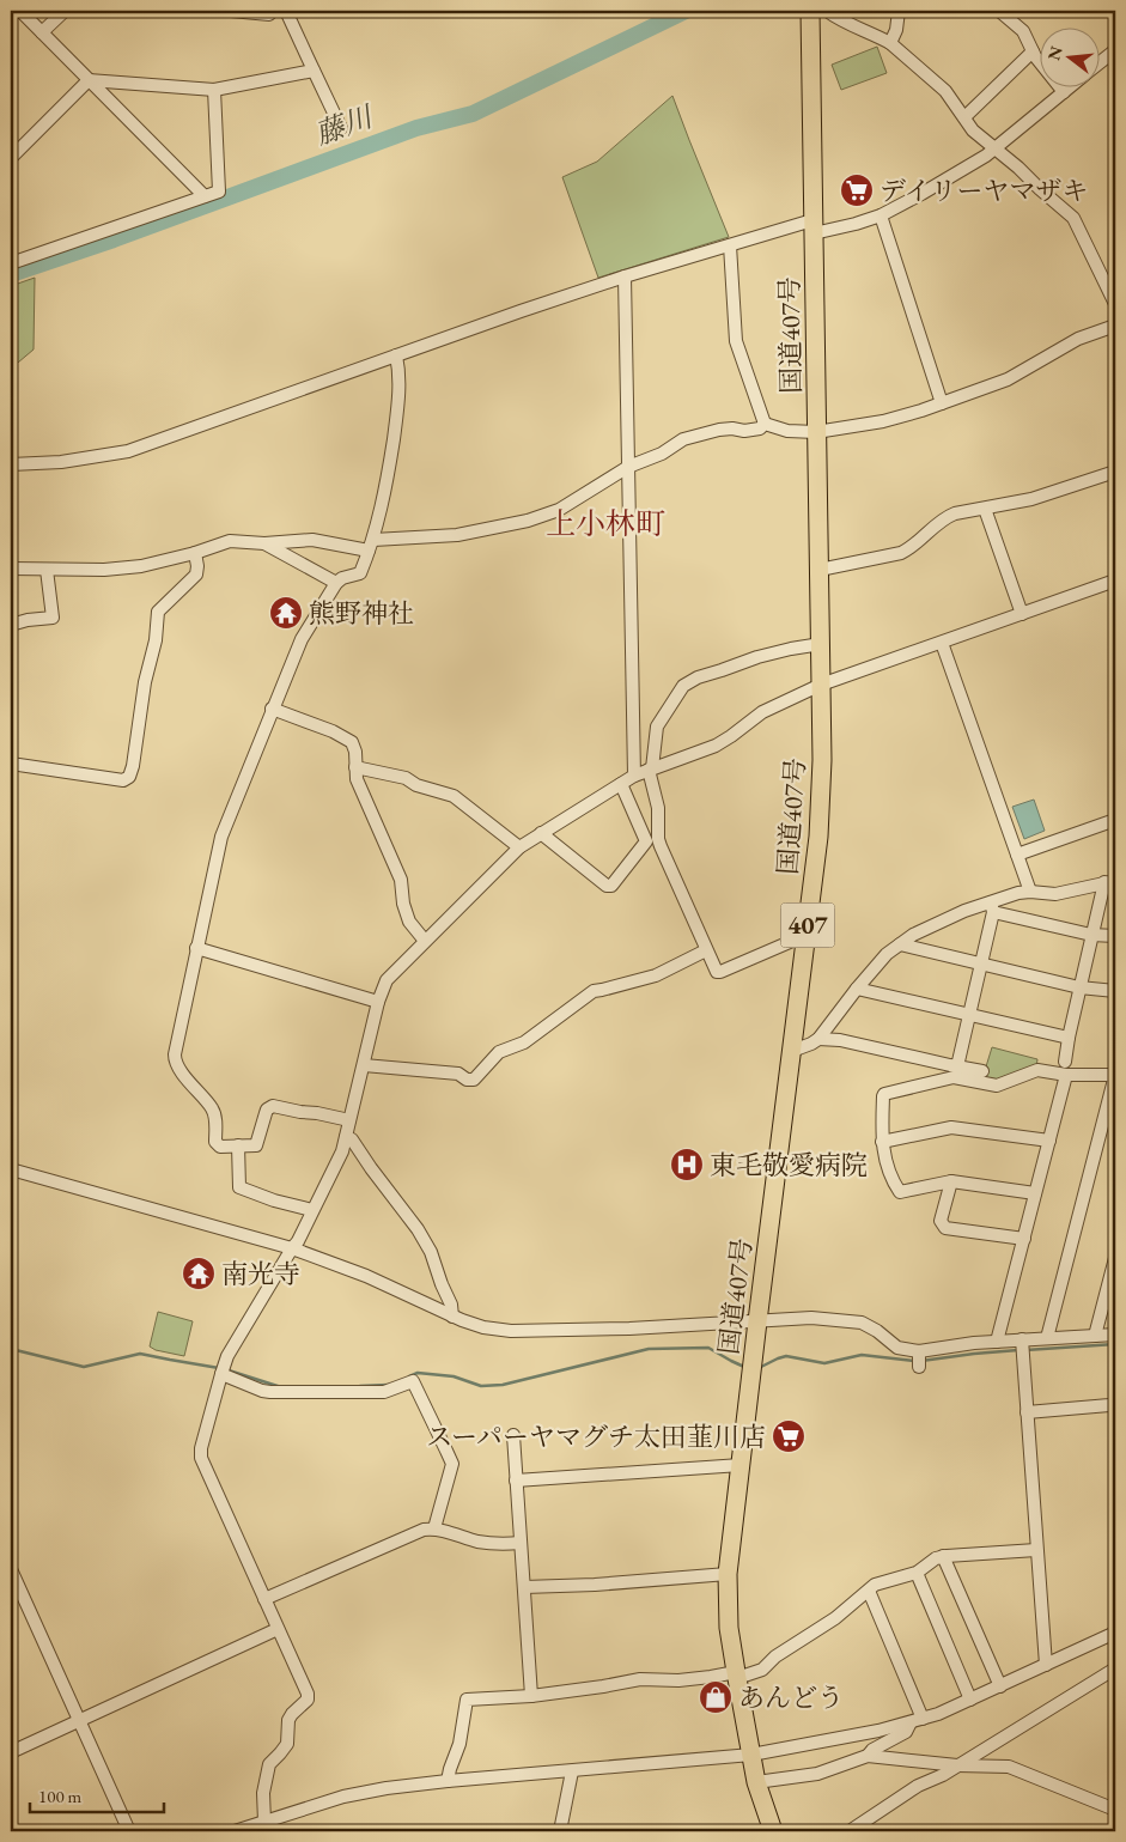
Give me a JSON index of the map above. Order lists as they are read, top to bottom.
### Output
{
  "streets": {
    "highway": ["国道407号", "407"]
  },
  "districts": ["上小林町"],
  "water": ["藤川"],
  "places": {
    "supermarket": ["デイリーヤマザキ", "スーパーヤマグチ太田韮川店"],
    "temple": ["熊野神社", "南光寺"],
    "hospital": ["東毛敬愛病院"],
    "shop": ["あんどう"]
  },
  "scale_bar": "100 m",
  "north": "left"
}
